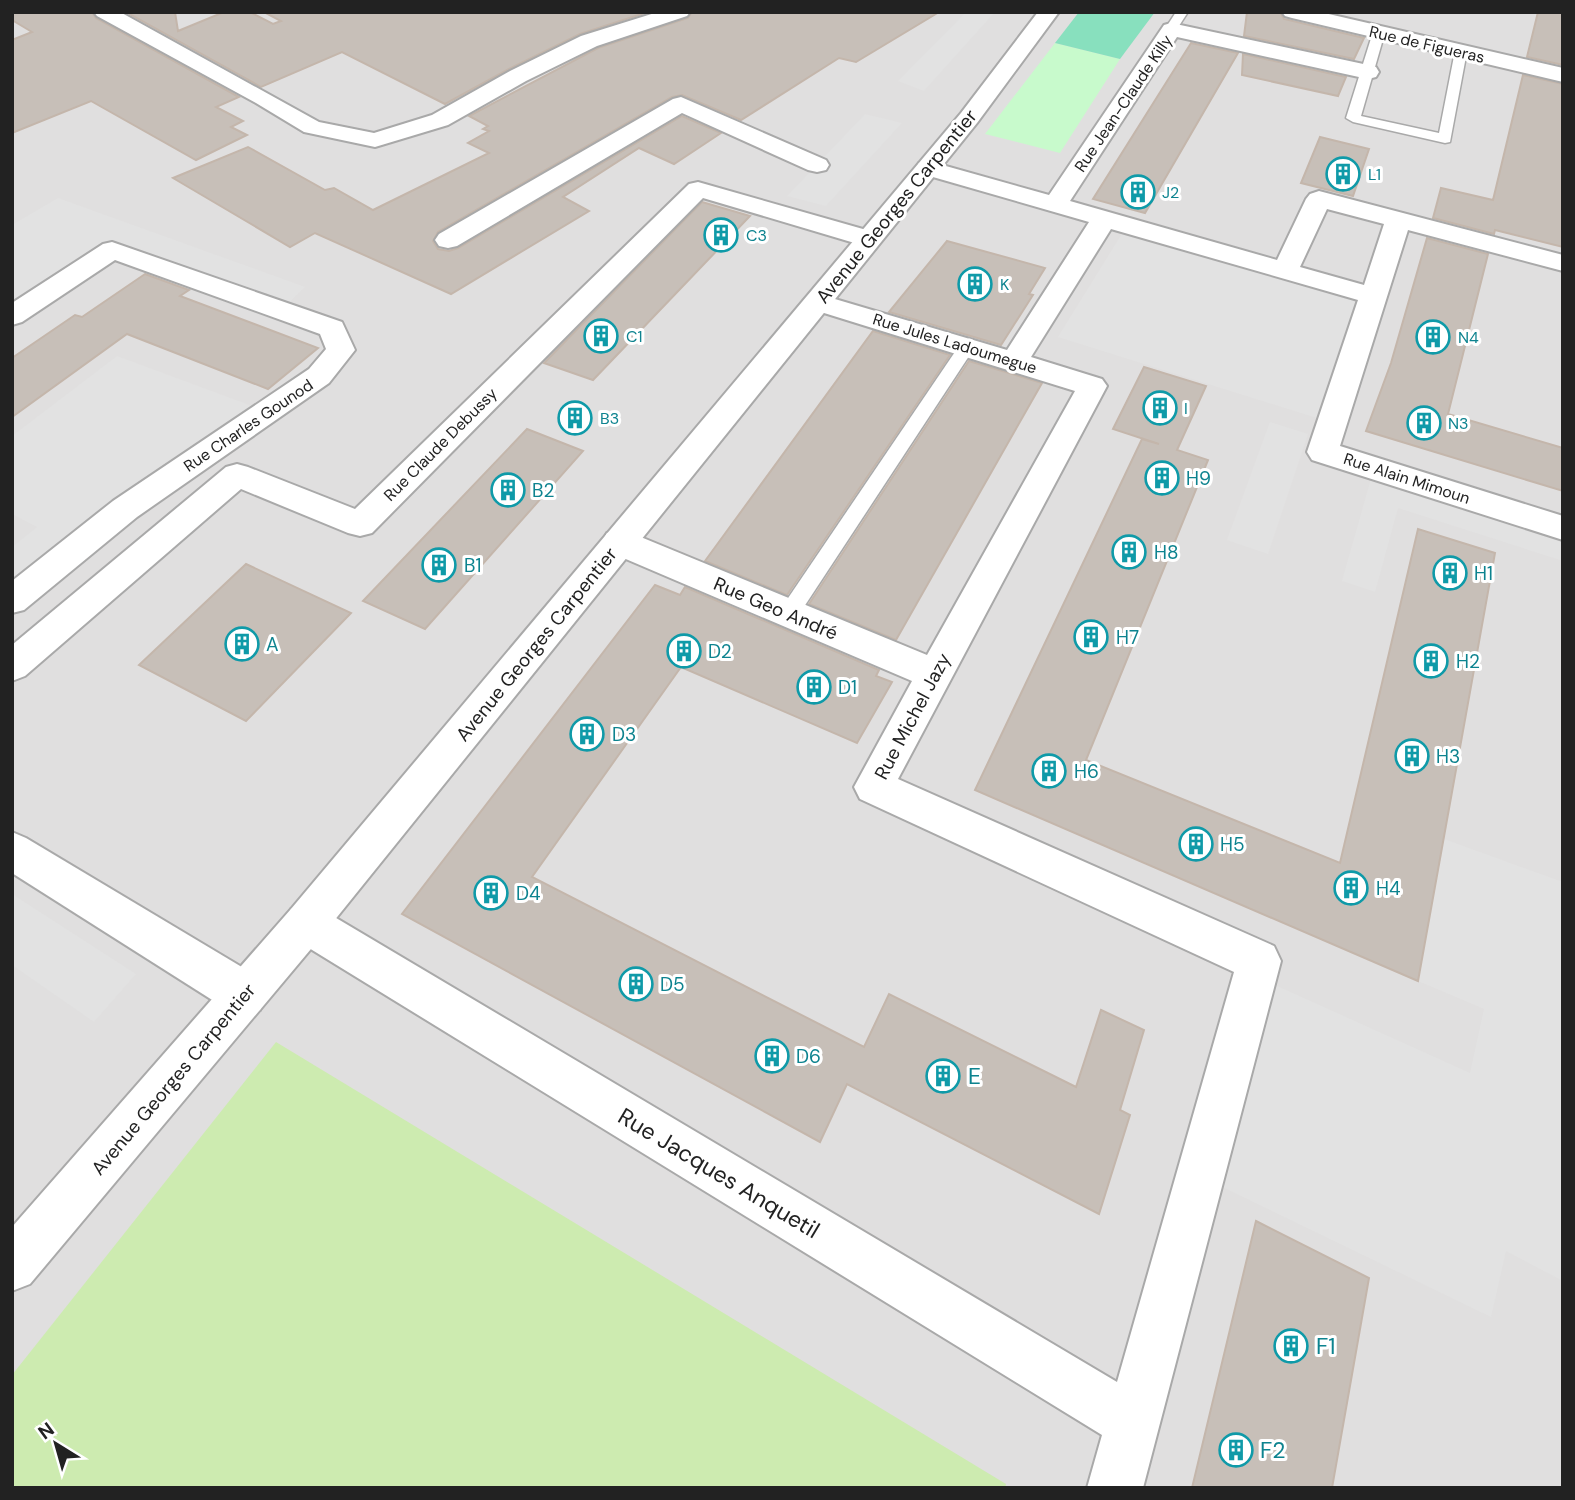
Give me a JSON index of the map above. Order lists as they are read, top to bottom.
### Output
{
  "streets": {
    "street": [
      "Rue de Figueras",
      "Rue Jean-Claude Killy",
      "Avenue Georges Carpentier",
      "Rue Jules Ladoumegue",
      "Rue Charles Gounod",
      "Rue Claude Debussy",
      "Rue Alain Mimoun",
      "Rue Geo André",
      "Rue Michel Jazy",
      "Rue Jacques Anquetil"
    ]
  },
  "crossings": [
    ["Avenue Georges Carpentier", "Rue Jules Ladoumegue"],
    ["Avenue Georges Carpentier", "Rue Claude Debussy"],
    ["Avenue Georges Carpentier", "Rue Geo André"],
    ["Avenue Georges Carpentier", "Rue Jacques Anquetil"],
    ["Rue Jules Ladoumegue", "Rue Michel Jazy"],
    ["Rue Geo André", "Rue Michel Jazy"],
    ["Rue Michel Jazy", "Rue Jacques Anquetil"]
  ],
  "places": {
    "building": [
      "L1",
      "J2",
      "C3",
      "K",
      "C1",
      "N4",
      "I",
      "B3",
      "N3",
      "H9",
      "B2",
      "H8",
      "B1",
      "H1",
      "H7",
      "A",
      "D2",
      "H2",
      "D1",
      "D3",
      "H3",
      "H6",
      "H5",
      "H4",
      "D4",
      "D5",
      "D6",
      "E",
      "F1",
      "F2"
    ]
  },
  "north": "top left"
}
